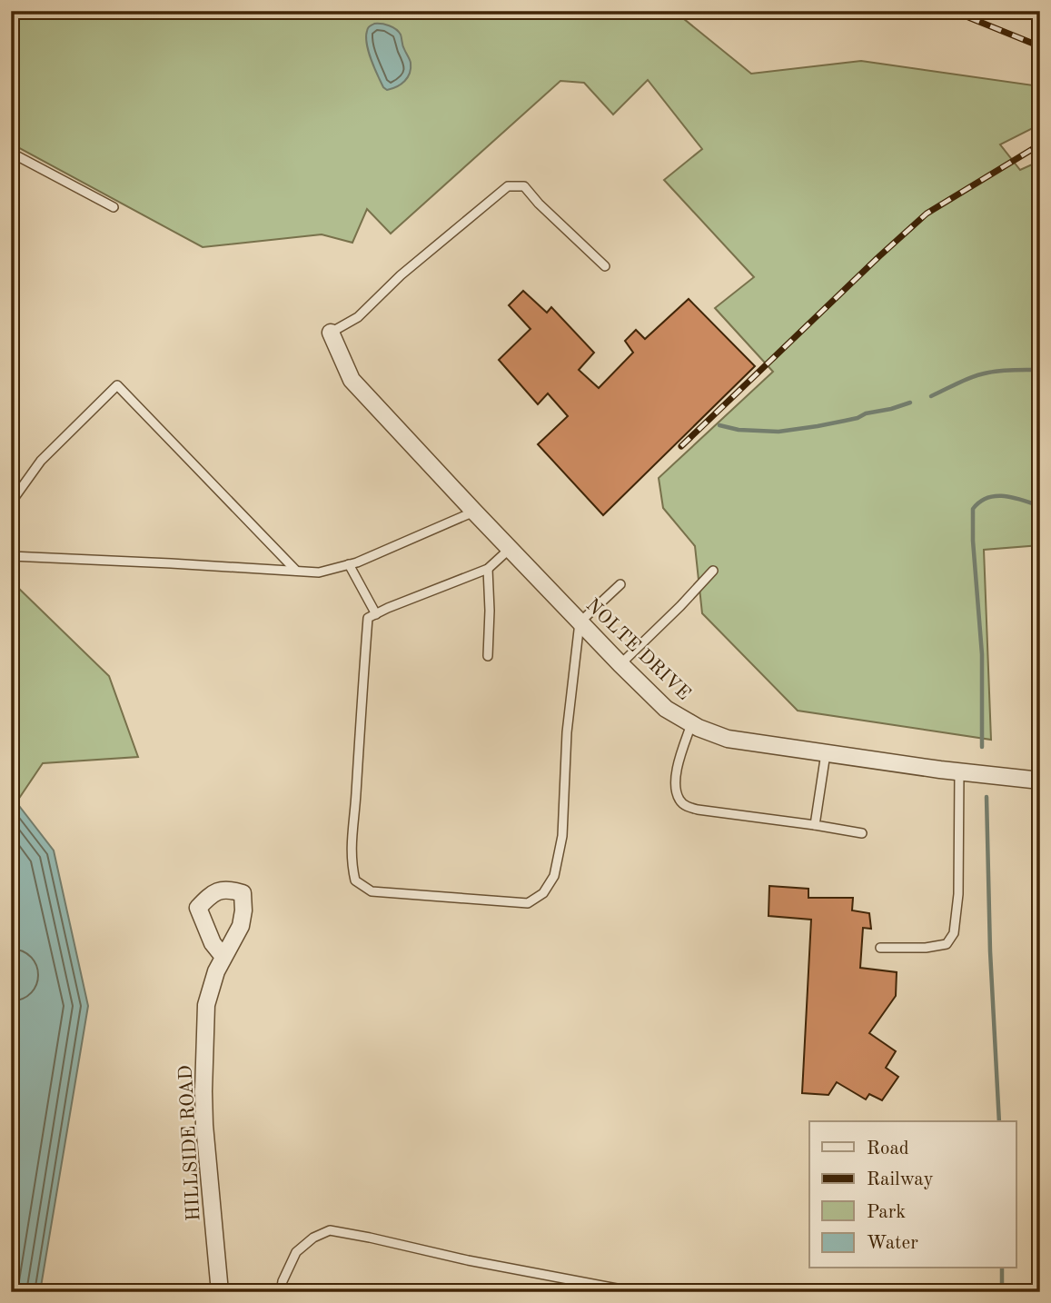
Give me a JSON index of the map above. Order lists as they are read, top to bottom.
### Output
{
  "streets": {
    "street": ["NOLTE DRIVE", "HILLSIDE ROAD"]
  },
  "legend": [
    "Road",
    "Railway",
    "Park",
    "Water"
  ]
}
